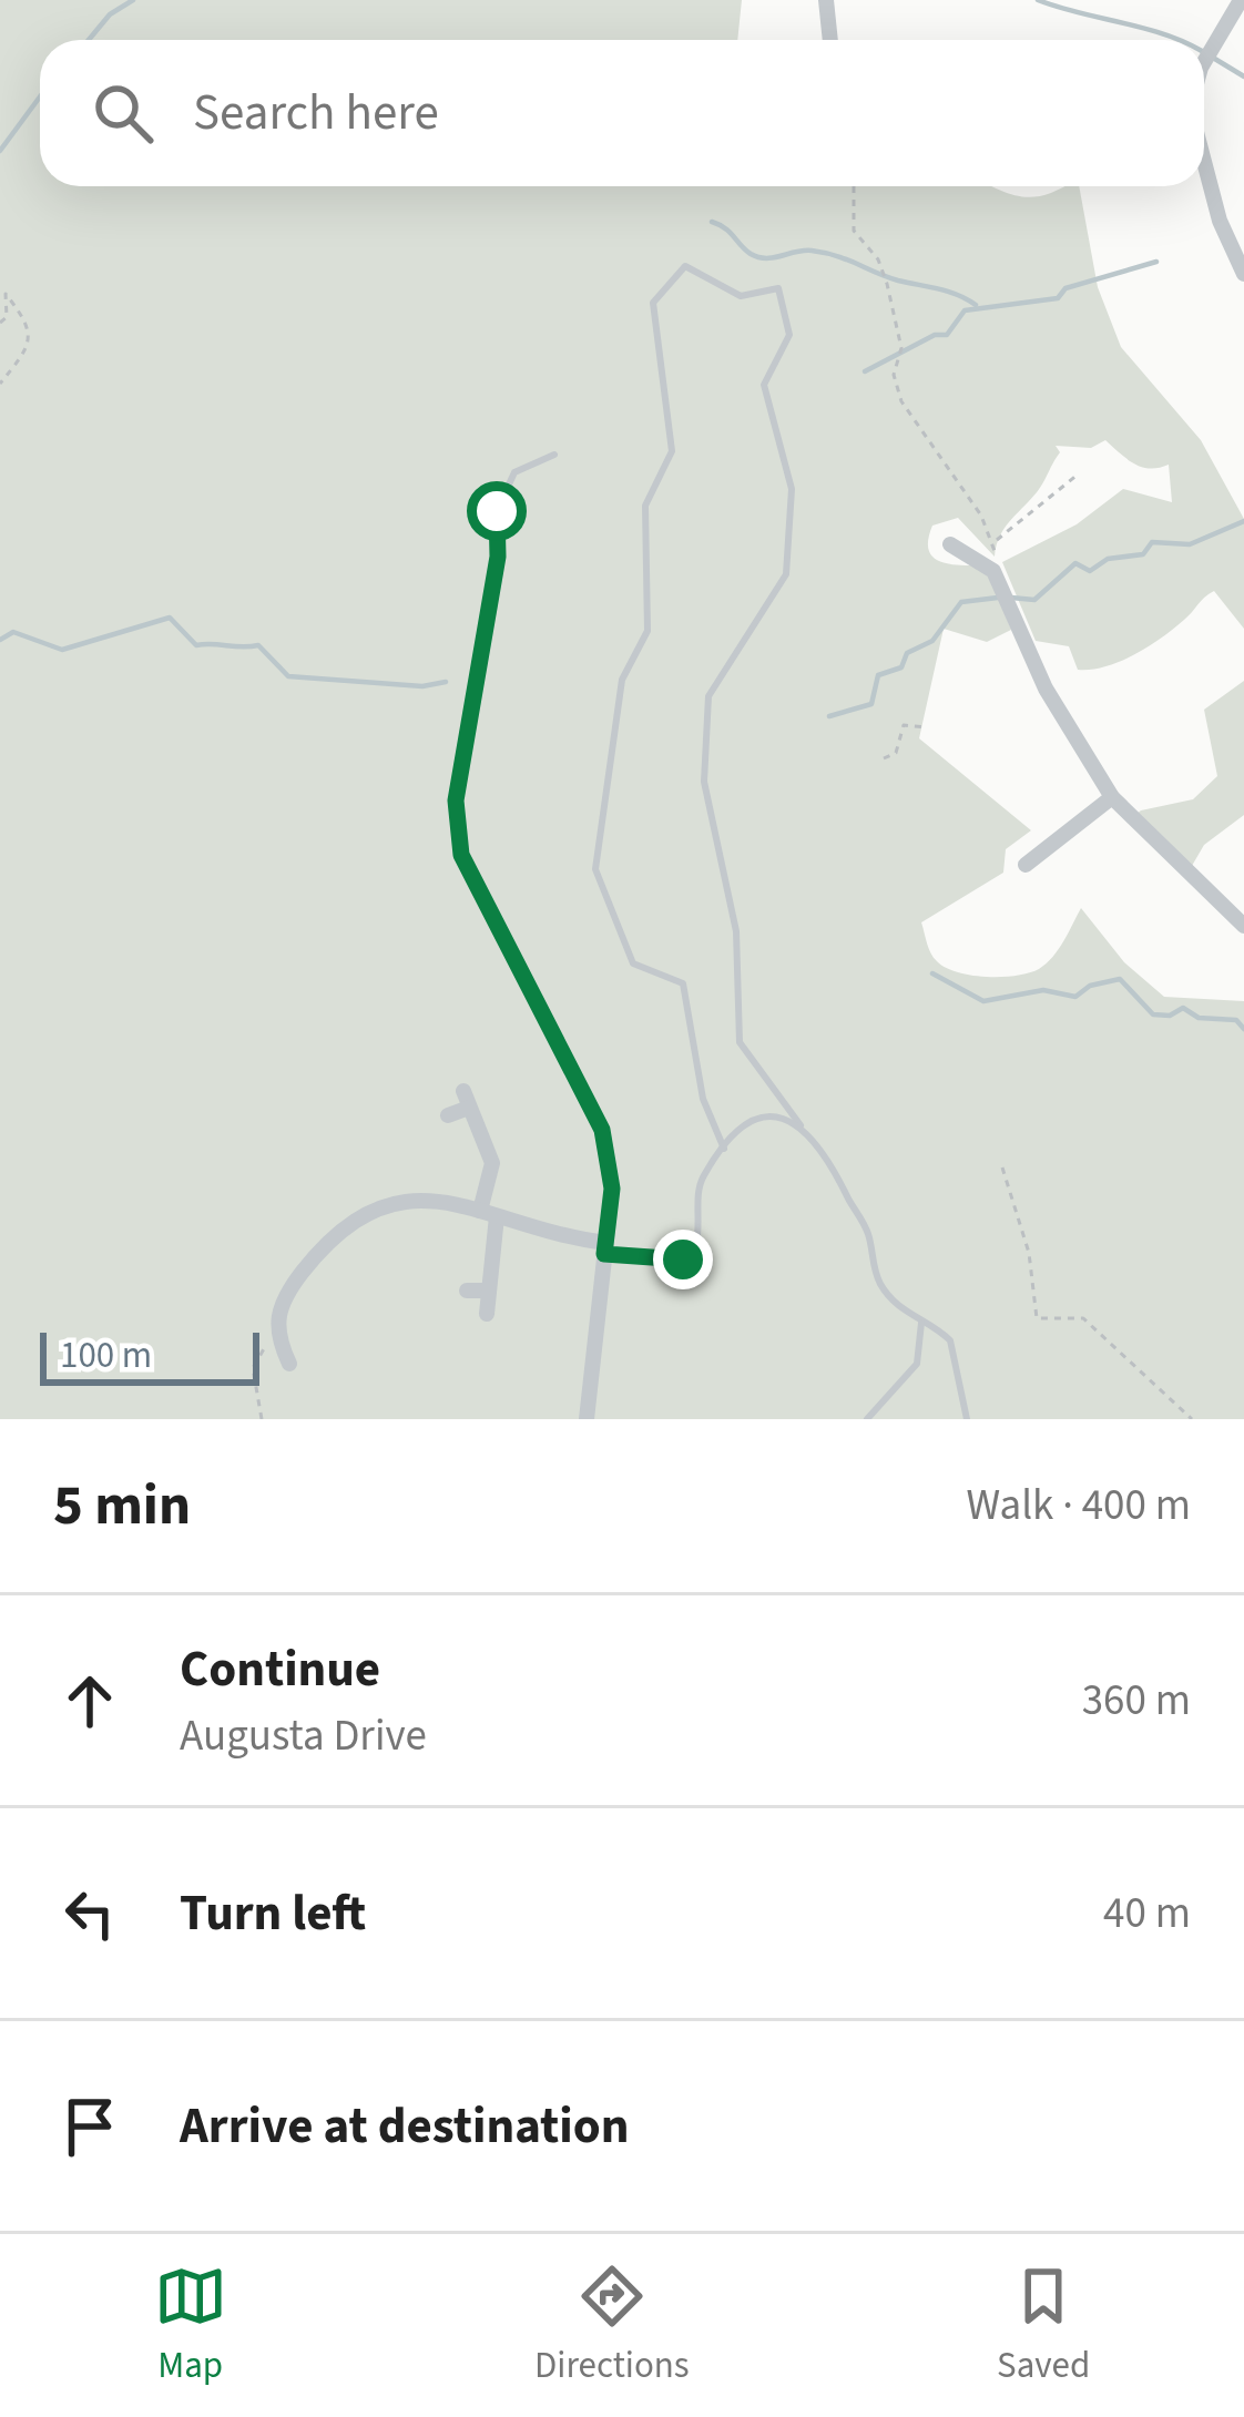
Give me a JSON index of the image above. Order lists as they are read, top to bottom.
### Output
{
  "scale_bar": "100 m",
  "page": {
    "search": "Search here",
    "scale": "100 m",
    "heading": ["5 min", "Walk · 400 m"],
    "list": [
      ["Continue", "Augusta Drive", "360 m"],
      ["Turn left", "40 m"],
      "Arrive at destination"
    ],
    "nav": ["Map", "Directions", "Saved"]
  }
}
